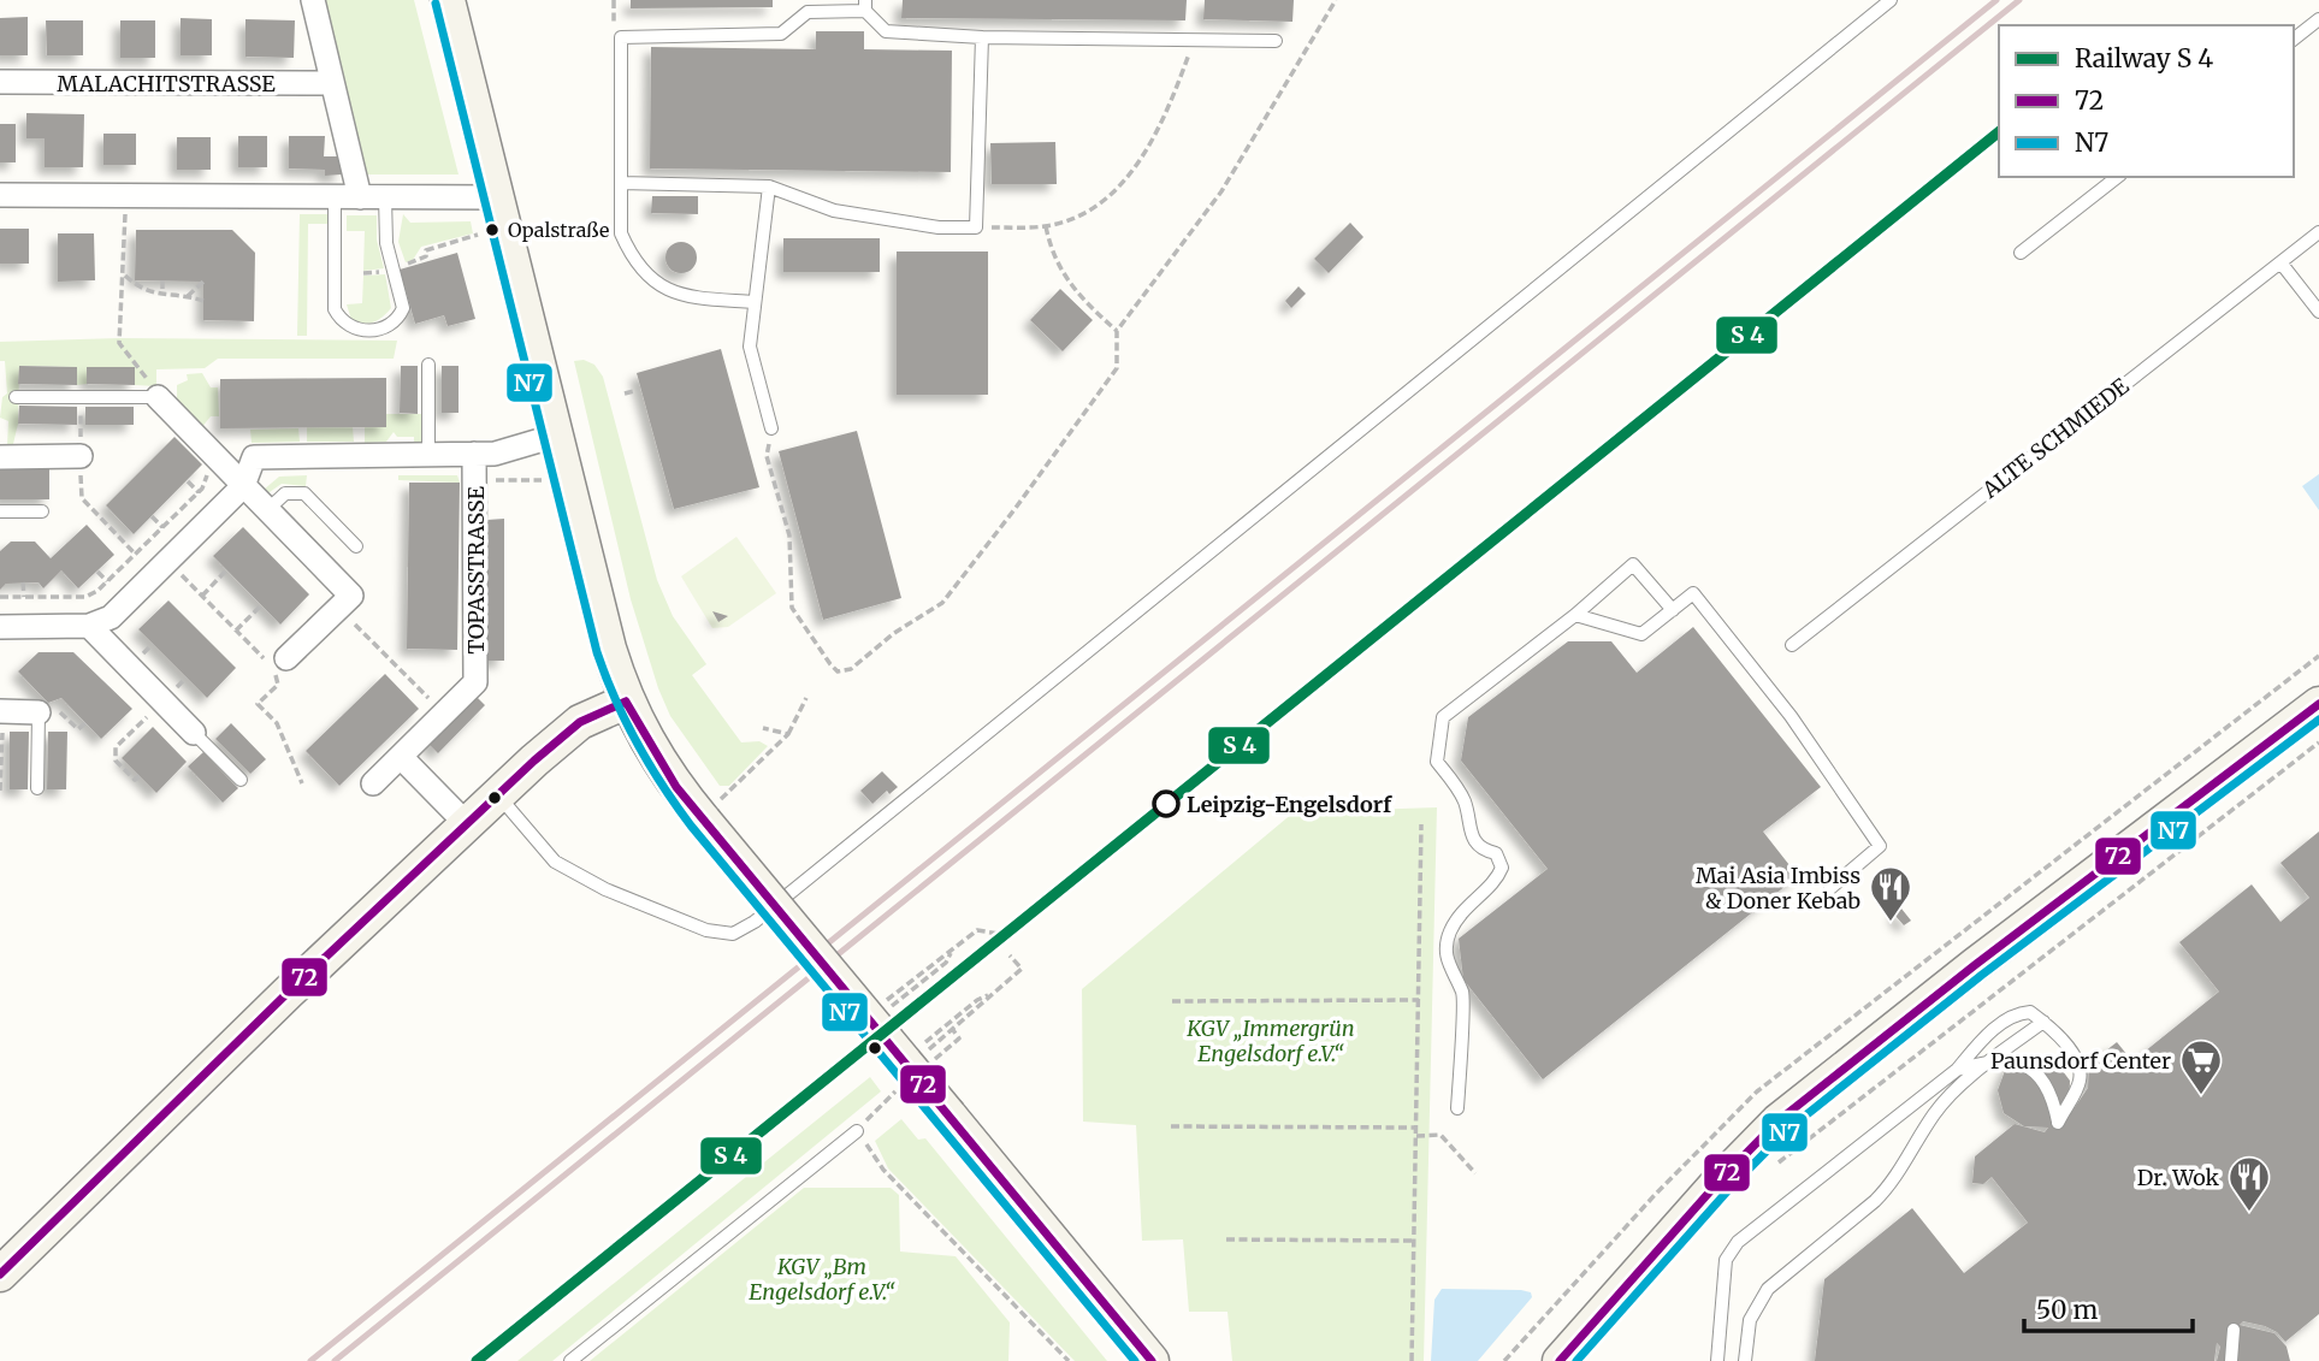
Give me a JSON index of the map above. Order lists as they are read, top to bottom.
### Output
{
  "streets": {
    "street": ["MALACHITSTRASSE", "TOPASSTRASSE"],
    "lane": ["ALTE SCHMIEDE"]
  },
  "parks": ["KGV „Immergrün Engelsdorf e.V.“", "KGV „Bm Engelsdorf e.V.“"],
  "places": {
    "other": ["Opalstraße", "Leipzig-Engelsdorf"],
    "restaurant": ["Mai Asia Imbiss & Doner Kebab", "Dr. Wok"],
    "supermarket": ["Paunsdorf Center"]
  },
  "lines": ["transit line N7", "transit line 72"],
  "legend": ["Railway S 4", "72", "N7"],
  "scale_bar": "50 m"
}
